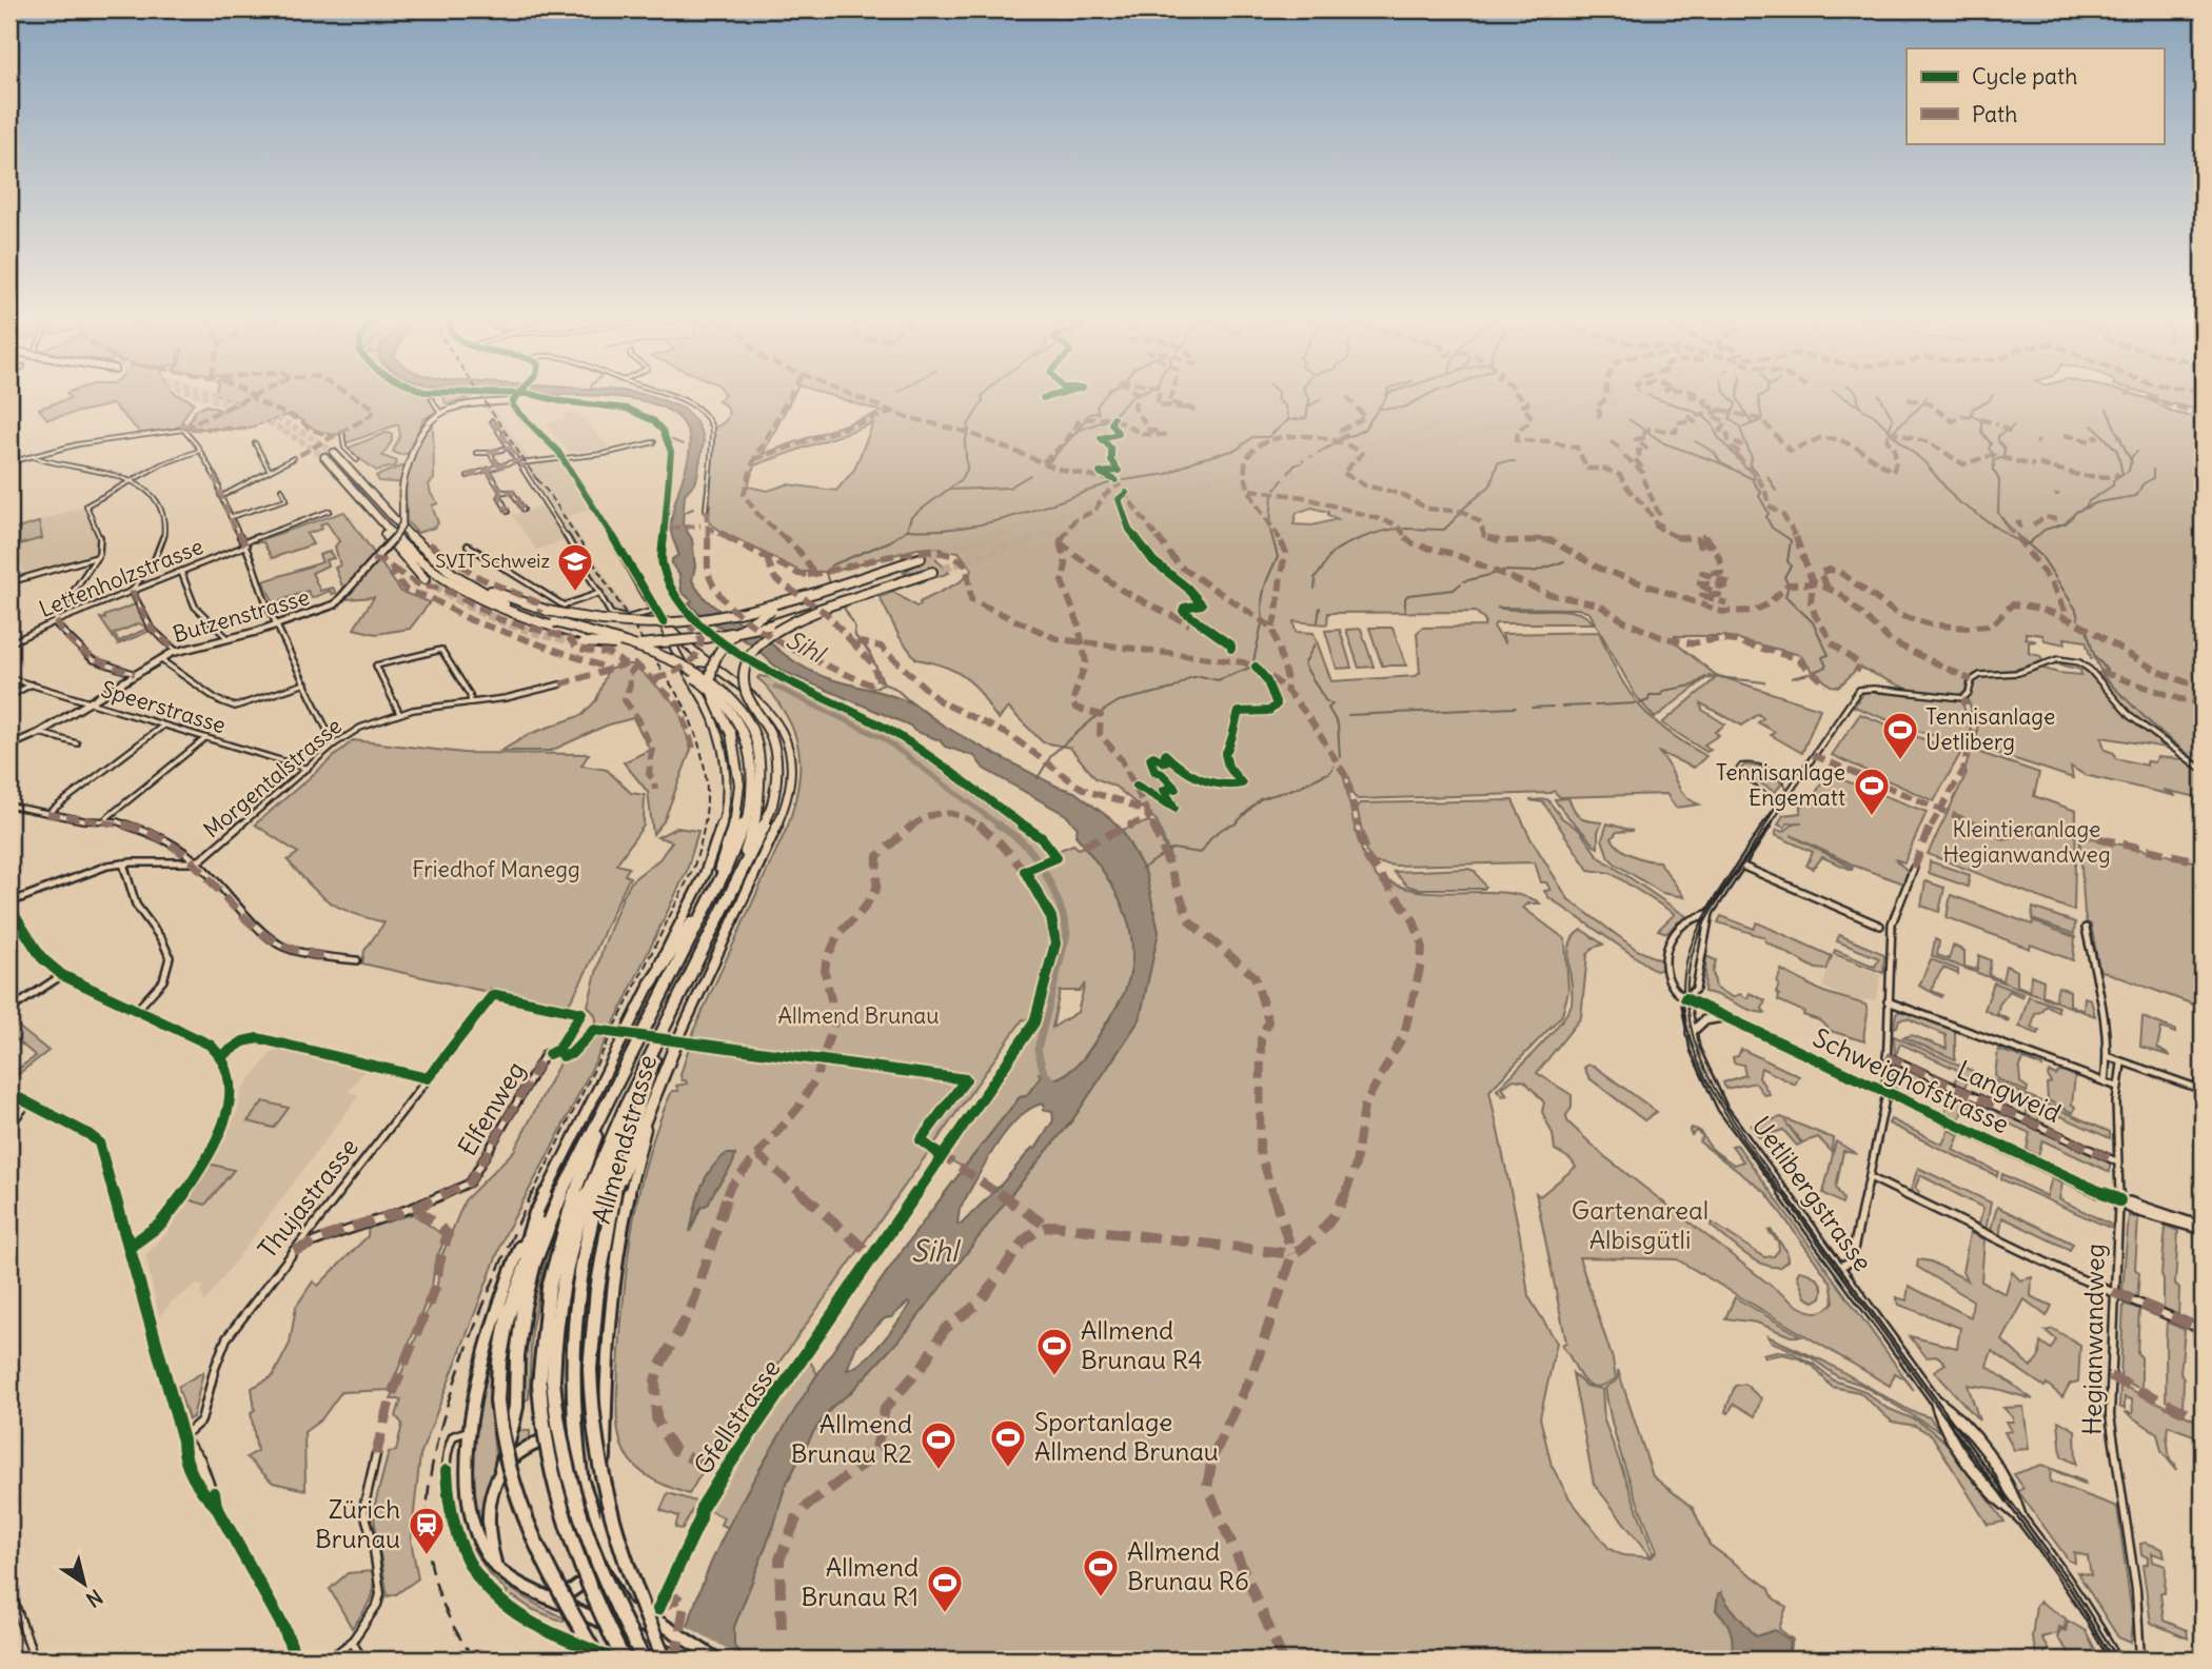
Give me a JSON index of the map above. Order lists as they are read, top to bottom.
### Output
{
  "streets": {
    "main road": [
      "Butzenstrasse",
      "Schweighofstrasse",
      "Allmendstrasse",
      "Uetlibergstrasse"
    ],
    "street": [
      "Lettenholzstrasse",
      "Speerstrasse",
      "Morgentalstrasse",
      "Langweid",
      "Elfenweg",
      "Thujastrasse",
      "Hegianwandweg",
      "Gfellstrasse"
    ]
  },
  "crossings": [
    ["Butzenstrasse", "Speerstrasse"],
    ["Speerstrasse", "Morgentalstrasse"],
    ["Schweighofstrasse", "Uetlibergstrasse"],
    ["Schweighofstrasse", "Hegianwandweg"],
    ["Langweid", "Hegianwandweg"],
    ["Elfenweg", "Thujastrasse"],
    ["Allmendstrasse", "Gfellstrasse"]
  ],
  "water": ["Sihl"],
  "parks": [
    "Kleintieranlage Hegianwandweg",
    "Friedhof Manegg",
    "Allmend Brunau",
    "Gartenareal Albisgütli"
  ],
  "places": {
    "school or university": ["SVIT Schweiz"],
    "sports": [
      "Tennisanlage Uetliberg",
      "Tennisanlage Engematt",
      "Allmend Brunau R4",
      "Sportanlage Allmend Brunau",
      "Allmend Brunau R2",
      "Allmend Brunau R6",
      "Allmend Brunau R1"
    ],
    "station": ["Zürich Brunau"]
  },
  "legend": ["Cycle path", "Path"],
  "north": "bottom right"
}
